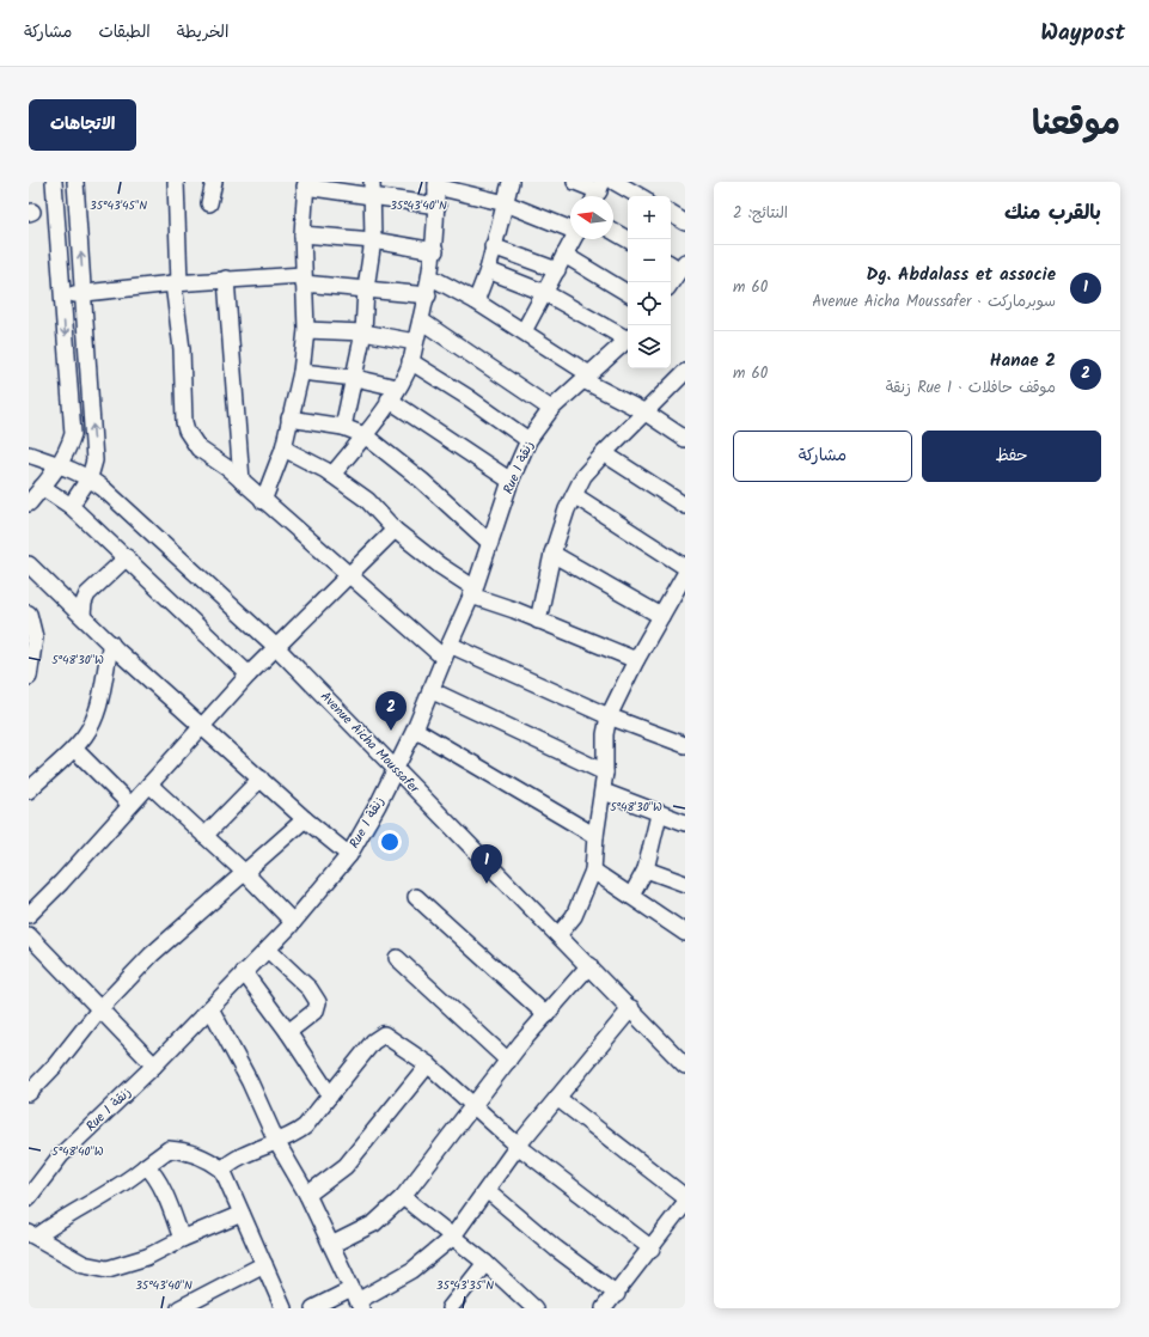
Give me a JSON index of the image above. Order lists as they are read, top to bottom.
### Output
{
  "streets": {
    "street": ["Rue 1 زنقة", "Avenue Aicha Moussafer"]
  },
  "crossings": [
    ["Rue 1 زنقة", "Avenue Aicha Moussafer"]
  ],
  "north": "left",
  "page": {
    "header": "Waypost",
    "nav": ["الخريطة", "الطبقات", "مشاركة"],
    "title": "موقعنا",
    "buttons": [
      "الاتجاهات",
      ["حفظ", "مشاركة"]
    ],
    "heading": ["بالقرب منك", "النتائج: 2"],
    "map_buttons": ["+", "−"],
    "list": [
      {
        "mark": "1",
        "name": "Dg. Abdalass et associe",
        "note": "سوبرماركت · Avenue Aicha Moussafer",
        "value": "60 m"
      },
      {
        "mark": "2",
        "name": "Hanae 2",
        "note": "موقف حافلات · Rue 1 زنقة",
        "value": "60 m"
      }
    ],
    "pins": ["2", "1"]
  },
  "coordinates": [
    "35°43'45\"N",
    "35°43'40\"N",
    "5°48'30\"W",
    "5°48'40\"W",
    "35°43'35\"N"
  ]
}
